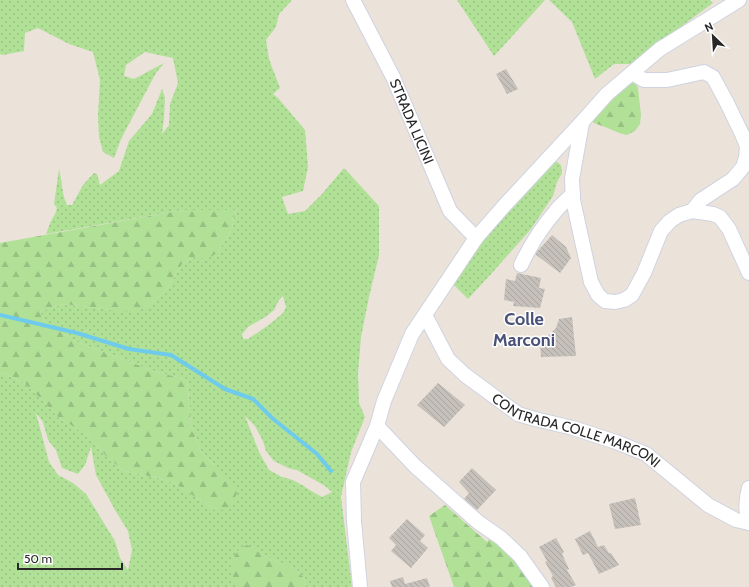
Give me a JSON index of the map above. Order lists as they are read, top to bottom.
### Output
{
  "streets": {
    "street": ["STRADA LICINI", "CONTRADA COLLE MARCONI"]
  },
  "districts": ["Colle Marconi"],
  "scale_bar": "50 m",
  "north": "top left"
}
